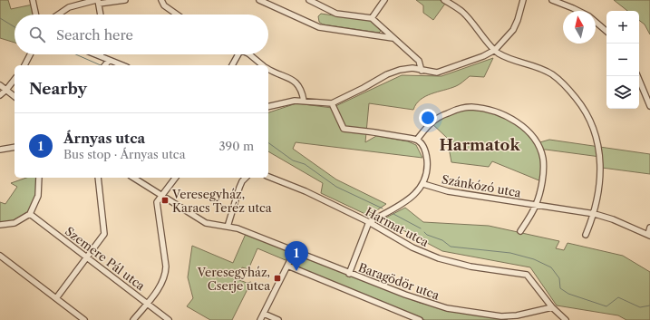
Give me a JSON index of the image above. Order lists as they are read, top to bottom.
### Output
{
  "streets": {
    "street": [
      "Szánkózó utca",
      "Harmat utca",
      "Szemere Pál utca",
      "Baragödör utca"
    ]
  },
  "crossings": [
    ["Harmat utca", "Baragödör utca"]
  ],
  "districts": ["Harmatok"],
  "places": {
    "transit": ["Veresegyház, Karacs Teréz utca", "Veresegyház, Cserje utca"]
  },
  "north": "top",
  "page": {
    "map_buttons": ["+", "−"],
    "search": "Search here",
    "heading": "Nearby",
    "list": [
      {
        "mark": "1",
        "name": "Árnyas utca",
        "note": "Bus stop · Árnyas utca",
        "value": "390 m"
      }
    ],
    "pins": "1"
  }
}
